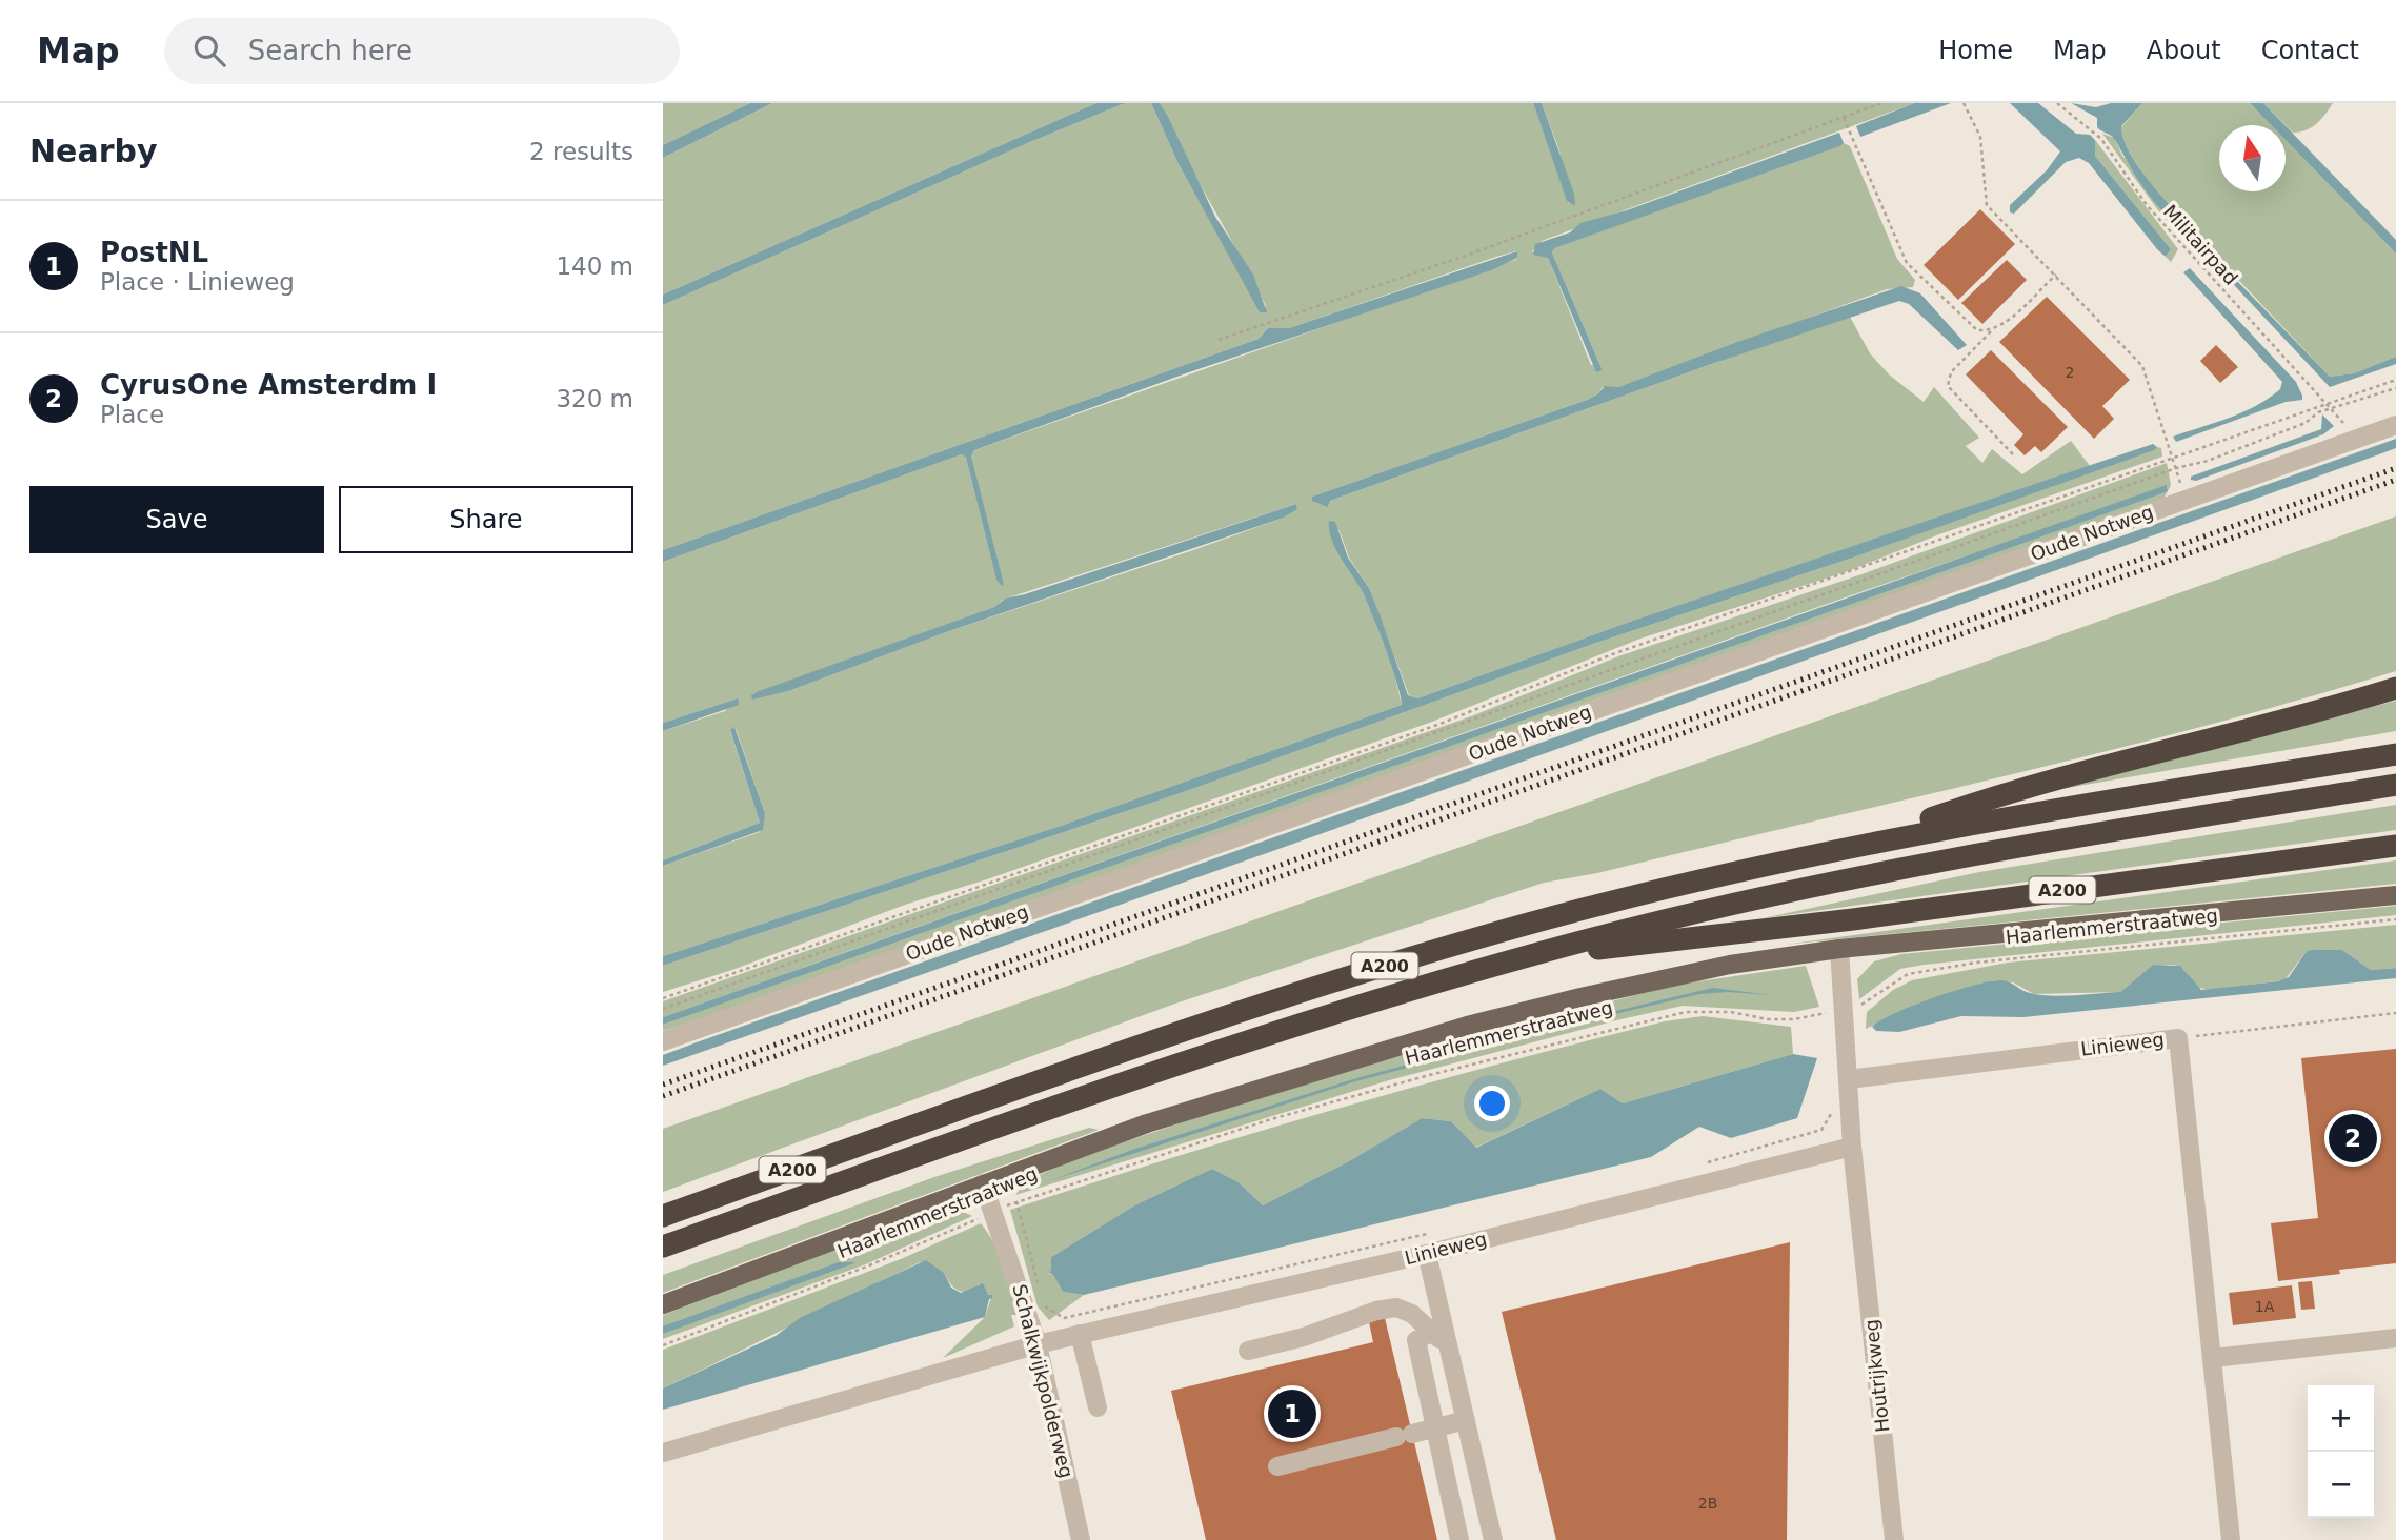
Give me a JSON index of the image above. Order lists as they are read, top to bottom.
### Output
{
  "streets": {
    "highway": ["A200"],
    "main road": ["Haarlemmerstraatweg"],
    "street": [
      "Oude Notweg",
      "Linieweg",
      "Houtrijkweg",
      "Schalkwijkpolderweg"
    ],
    "path": ["Militairpad"]
  },
  "crossings": [
    ["Militairpad", "Oude Notweg"],
    ["Haarlemmerstraatweg", "Schalkwijkpolderweg"],
    ["Linieweg", "Houtrijkweg"],
    ["Linieweg", "Schalkwijkpolderweg"]
  ],
  "house_numbers": ["2", "1A", "2B"],
  "north": "top",
  "page": {
    "header": "Map",
    "search": "Search here",
    "nav": [
      "Home",
      "Map",
      "About",
      "Contact"
    ],
    "heading": ["Nearby", "2 results"],
    "list": [
      {
        "mark": "1",
        "name": "PostNL",
        "note": "Place · Linieweg",
        "value": "140 m"
      },
      {
        "mark": "2",
        "name": "CyrusOne Amsterdm I",
        "note": "Place",
        "value": "320 m"
      }
    ],
    "buttons": ["Save", "Share"],
    "pins": ["2", "1"],
    "map_buttons": ["+", "−"]
  }
}
